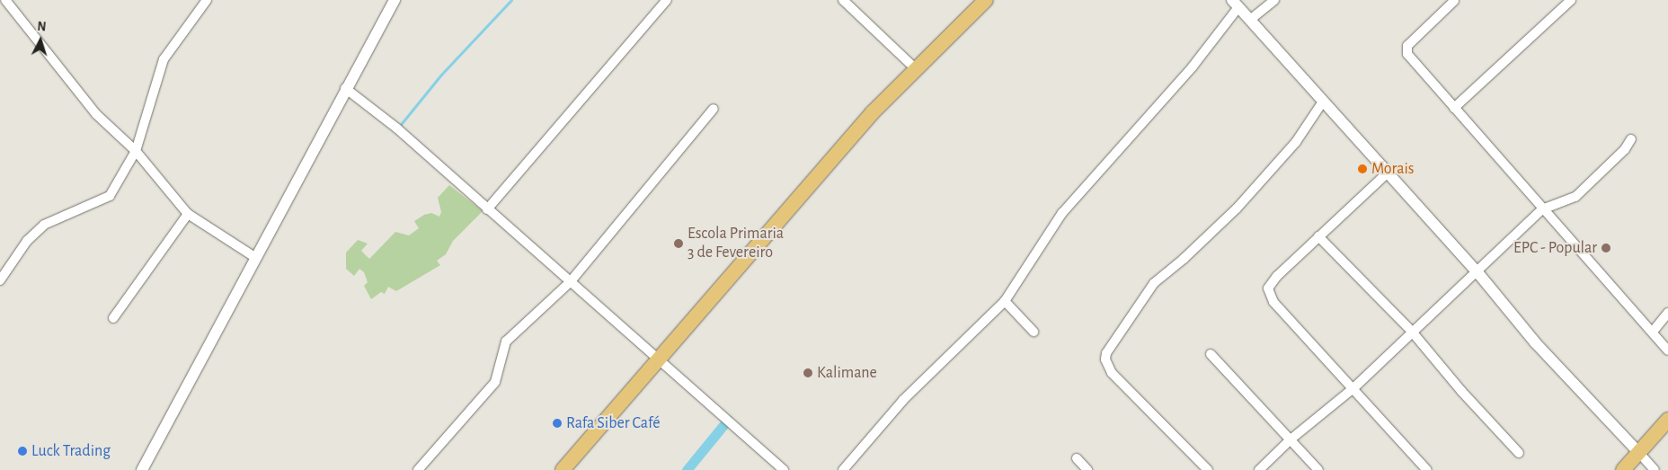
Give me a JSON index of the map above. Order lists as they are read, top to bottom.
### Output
{
  "places": [
    "Morais",
    "Escola Primaria 3 de Fevereiro",
    "EPC - Popular",
    "Kalimane",
    "Rafa Siber Café",
    "Luck Trading"
  ],
  "north": "top"
}
